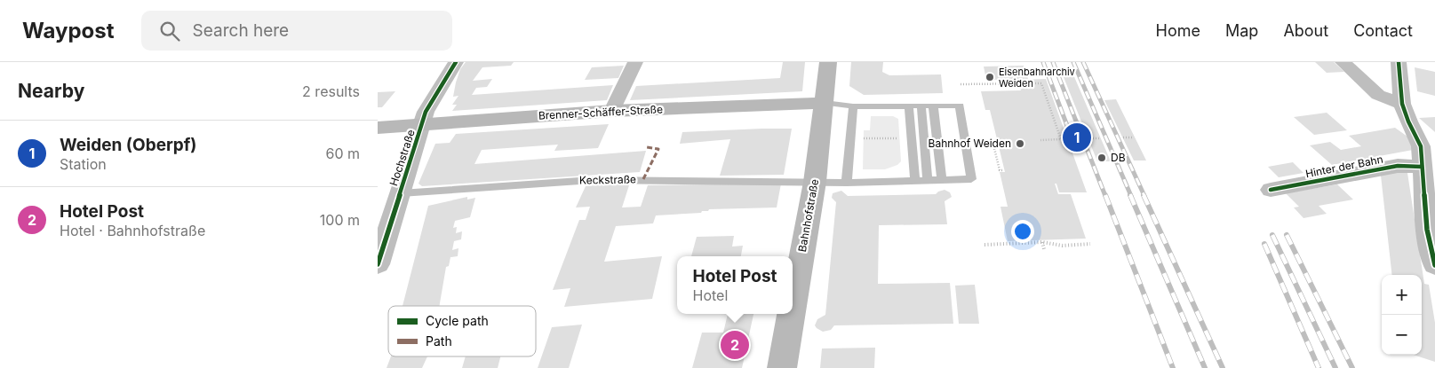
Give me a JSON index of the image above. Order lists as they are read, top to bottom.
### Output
{
  "streets": {
    "main road": ["Brenner-Schäffer-Straße", "Bahnhofstraße"],
    "street": ["Hochstraße", "Hinter der Bahn"],
    "lane": ["Keckstraße"]
  },
  "crossings": [
    ["Brenner-Schäffer-Straße", "Hochstraße"],
    ["Brenner-Schäffer-Straße", "Bahnhofstraße"],
    ["Hochstraße", "Keckstraße"],
    ["Keckstraße", "Bahnhofstraße"]
  ],
  "places": ["Eisenbahnarchiv Weiden", "Bahnhof Weiden", "DB"],
  "legend": ["Cycle path", "Path"],
  "page": {
    "header": "Waypost",
    "search": "Search here",
    "nav": [
      "Home",
      "Map",
      "About",
      "Contact"
    ],
    "heading": ["Nearby", "2 results"],
    "list": [
      {
        "mark": "1",
        "name": "Weiden (Oberpf)",
        "note": "Station",
        "value": "60 m"
      },
      {
        "mark": "2",
        "name": "Hotel Post",
        "note": "Hotel · Bahnhofstraße",
        "value": "100 m"
      }
    ],
    "pins": ["1", "2"],
    "popup": ["Hotel Post", "Hotel"],
    "map_buttons": ["+", "−"]
  }
}
